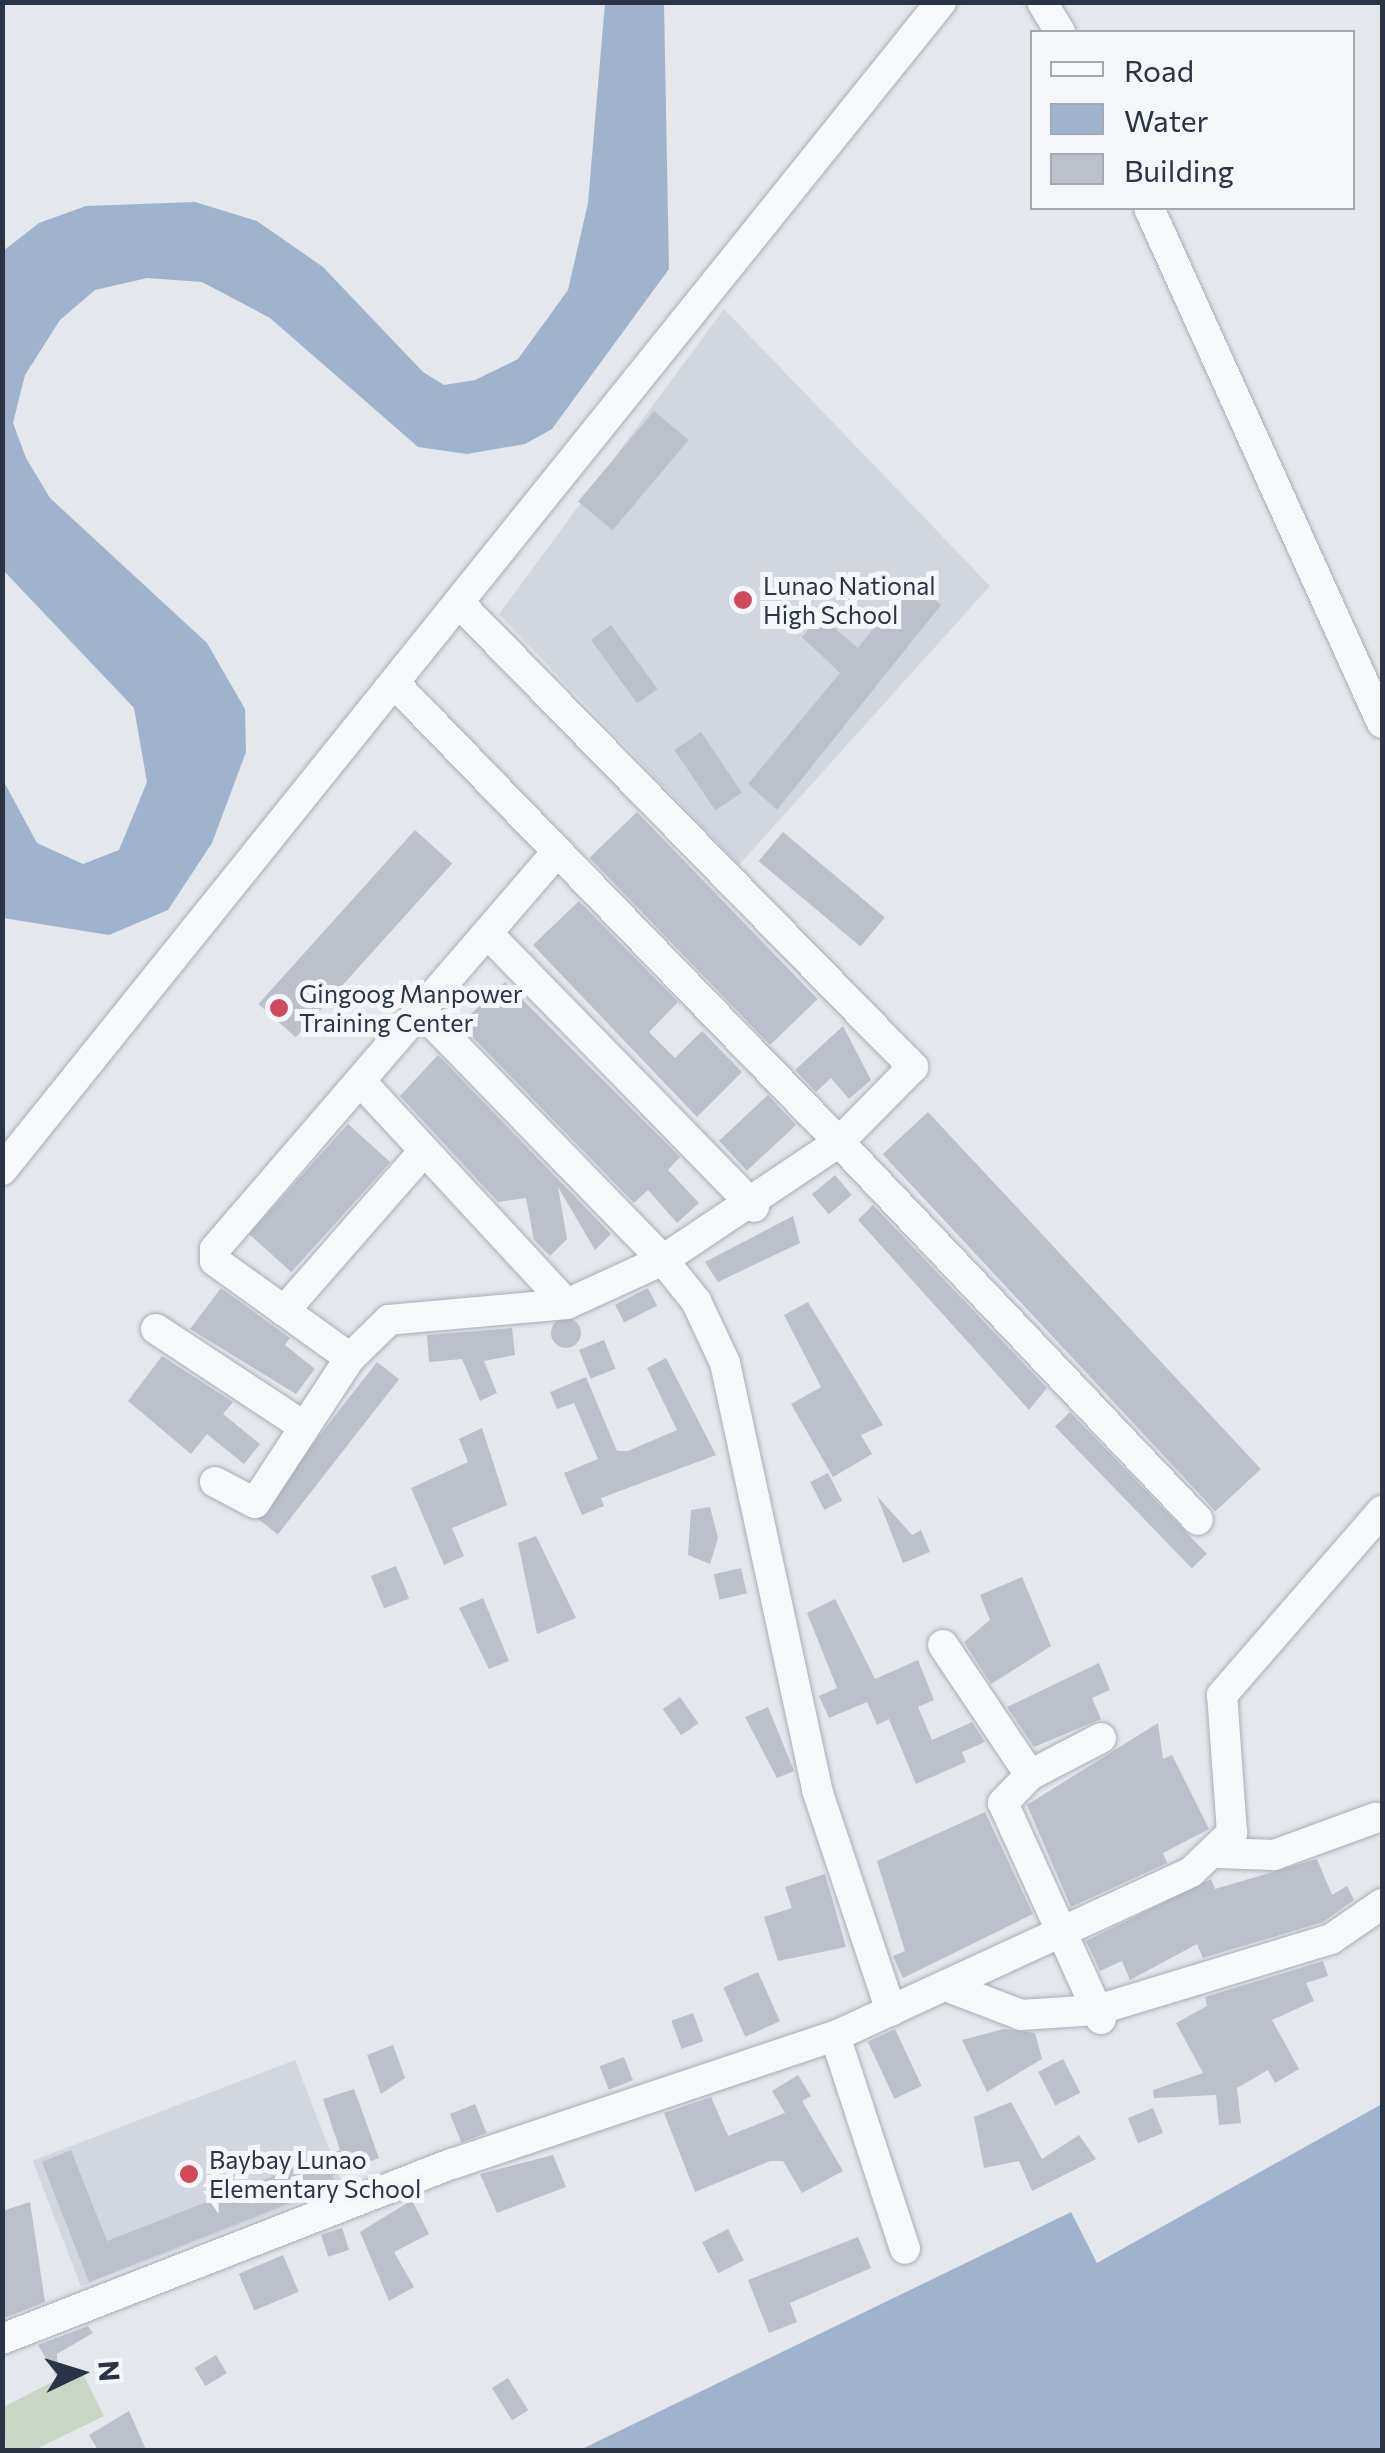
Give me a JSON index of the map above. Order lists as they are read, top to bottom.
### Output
{
  "places": ["Lunao National High School", "Gingoog Manpower Training Center", "Baybay Lunao Elementary School"],
  "legend": ["Road", "Water", "Building"],
  "north": "right"
}
